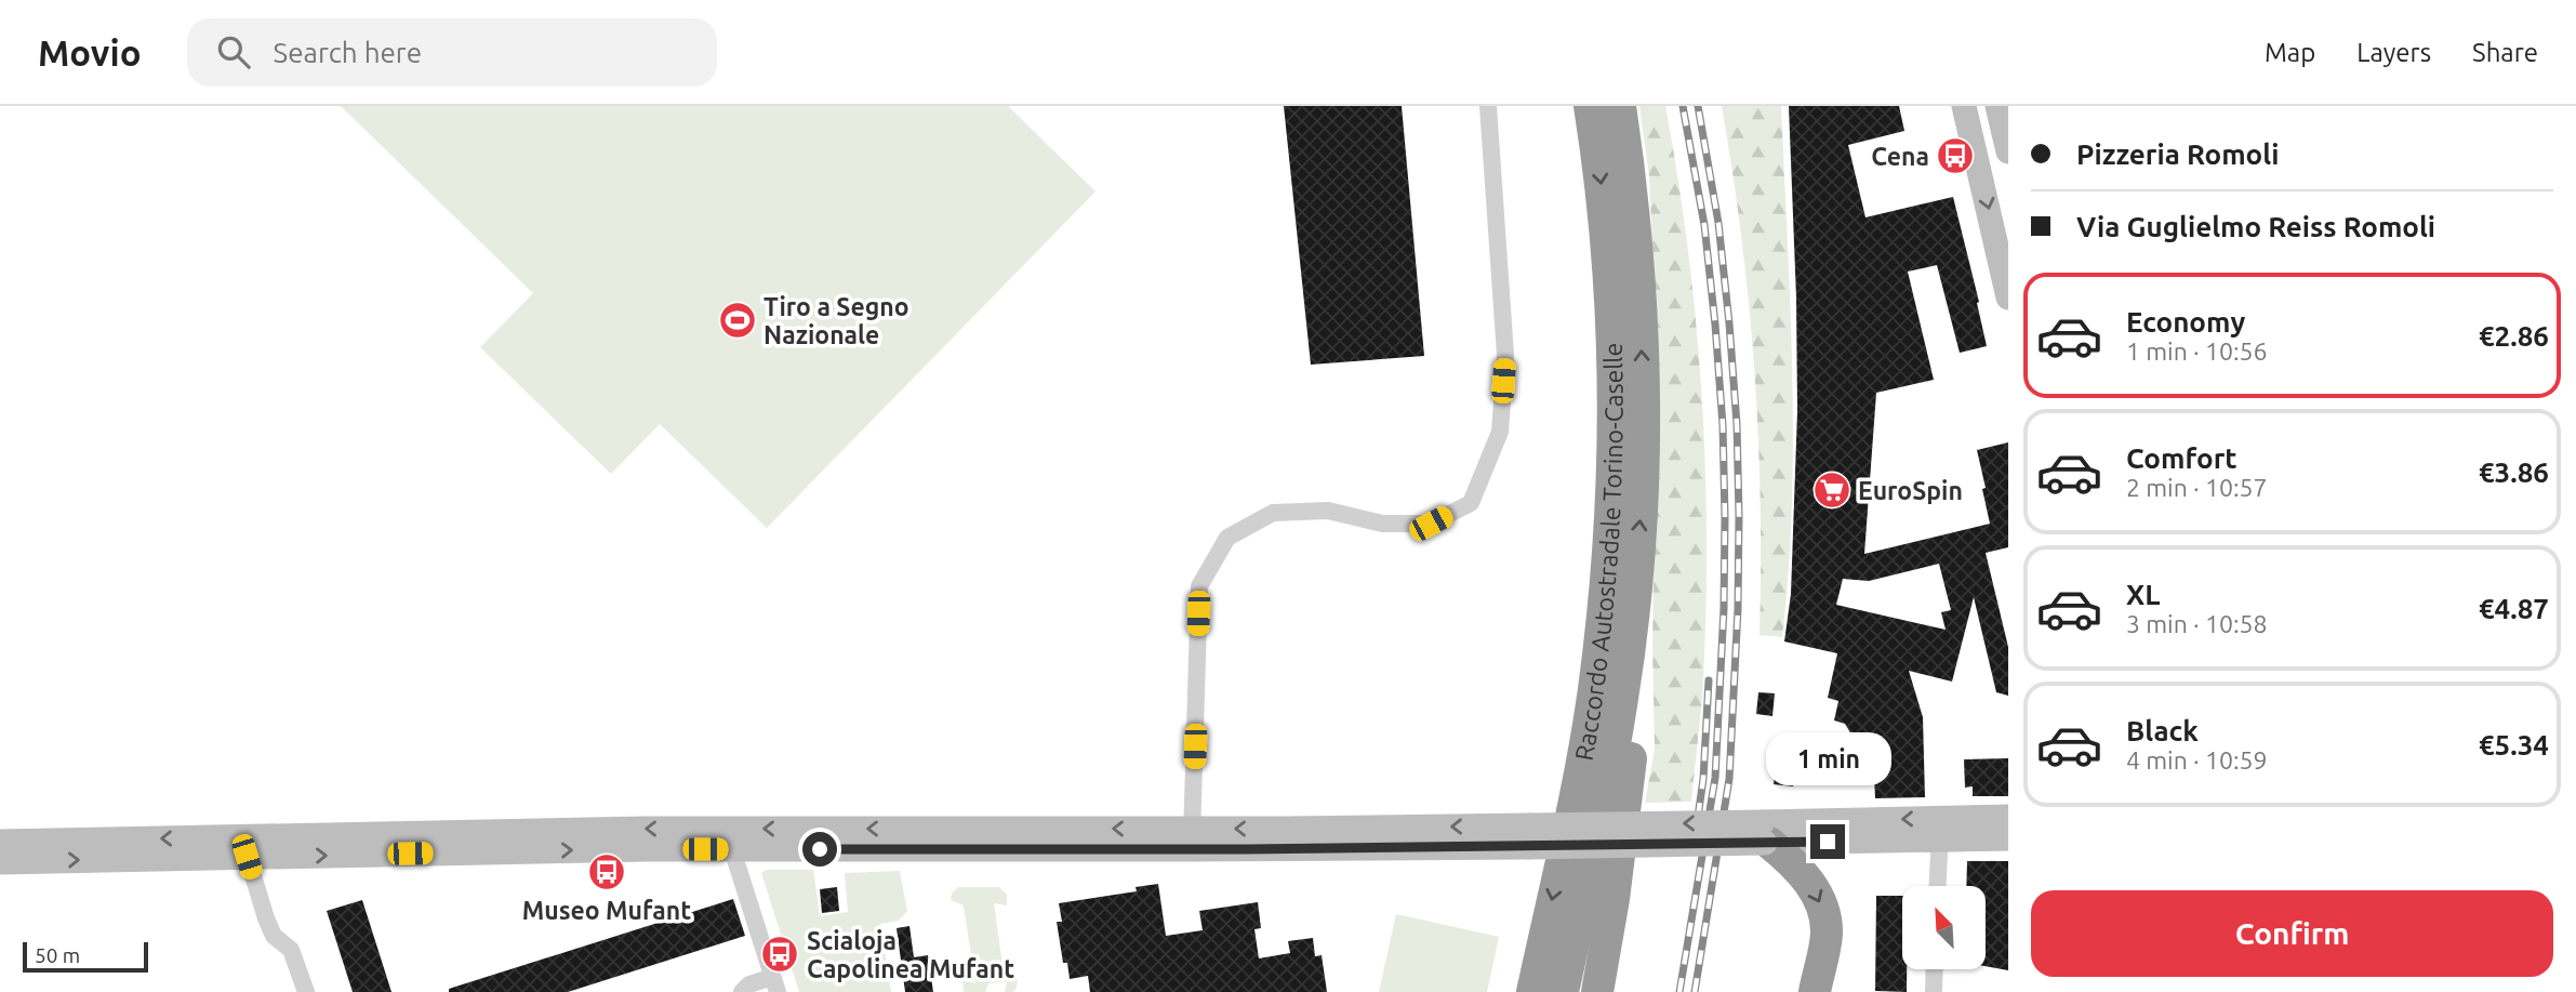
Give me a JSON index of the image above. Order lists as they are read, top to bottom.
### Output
{
  "streets": {
    "highway": ["Raccordo Autostradale Torino-Caselle"]
  },
  "places": {
    "bus stop": ["Cena", "Museo Mufant", "Scialoja Capolinea Mufant"],
    "sports": ["Tiro a Segno Nazionale"],
    "supermarket": ["EuroSpin"]
  },
  "scale_bar": "50 m",
  "north": "top left",
  "page": {
    "header": "Movio",
    "search": "Search here",
    "nav": ["Map", "Layers", "Share"],
    "banner": ["Pizzeria Romoli", "Via Guglielmo Reiss Romoli"],
    "list": [
      {
        "name": "Economy",
        "note": "1 min · 10:56",
        "value": "€2.86"
      },
      {
        "name": "Comfort",
        "note": "2 min · 10:57",
        "value": "€3.86"
      },
      {
        "name": "XL",
        "note": "3 min · 10:58",
        "value": "€4.87"
      },
      {
        "name": "Black",
        "note": "4 min · 10:59",
        "value": "€5.34"
      }
    ],
    "bubble": "1 min",
    "buttons": "Confirm",
    "scale": "50 m"
  }
}
